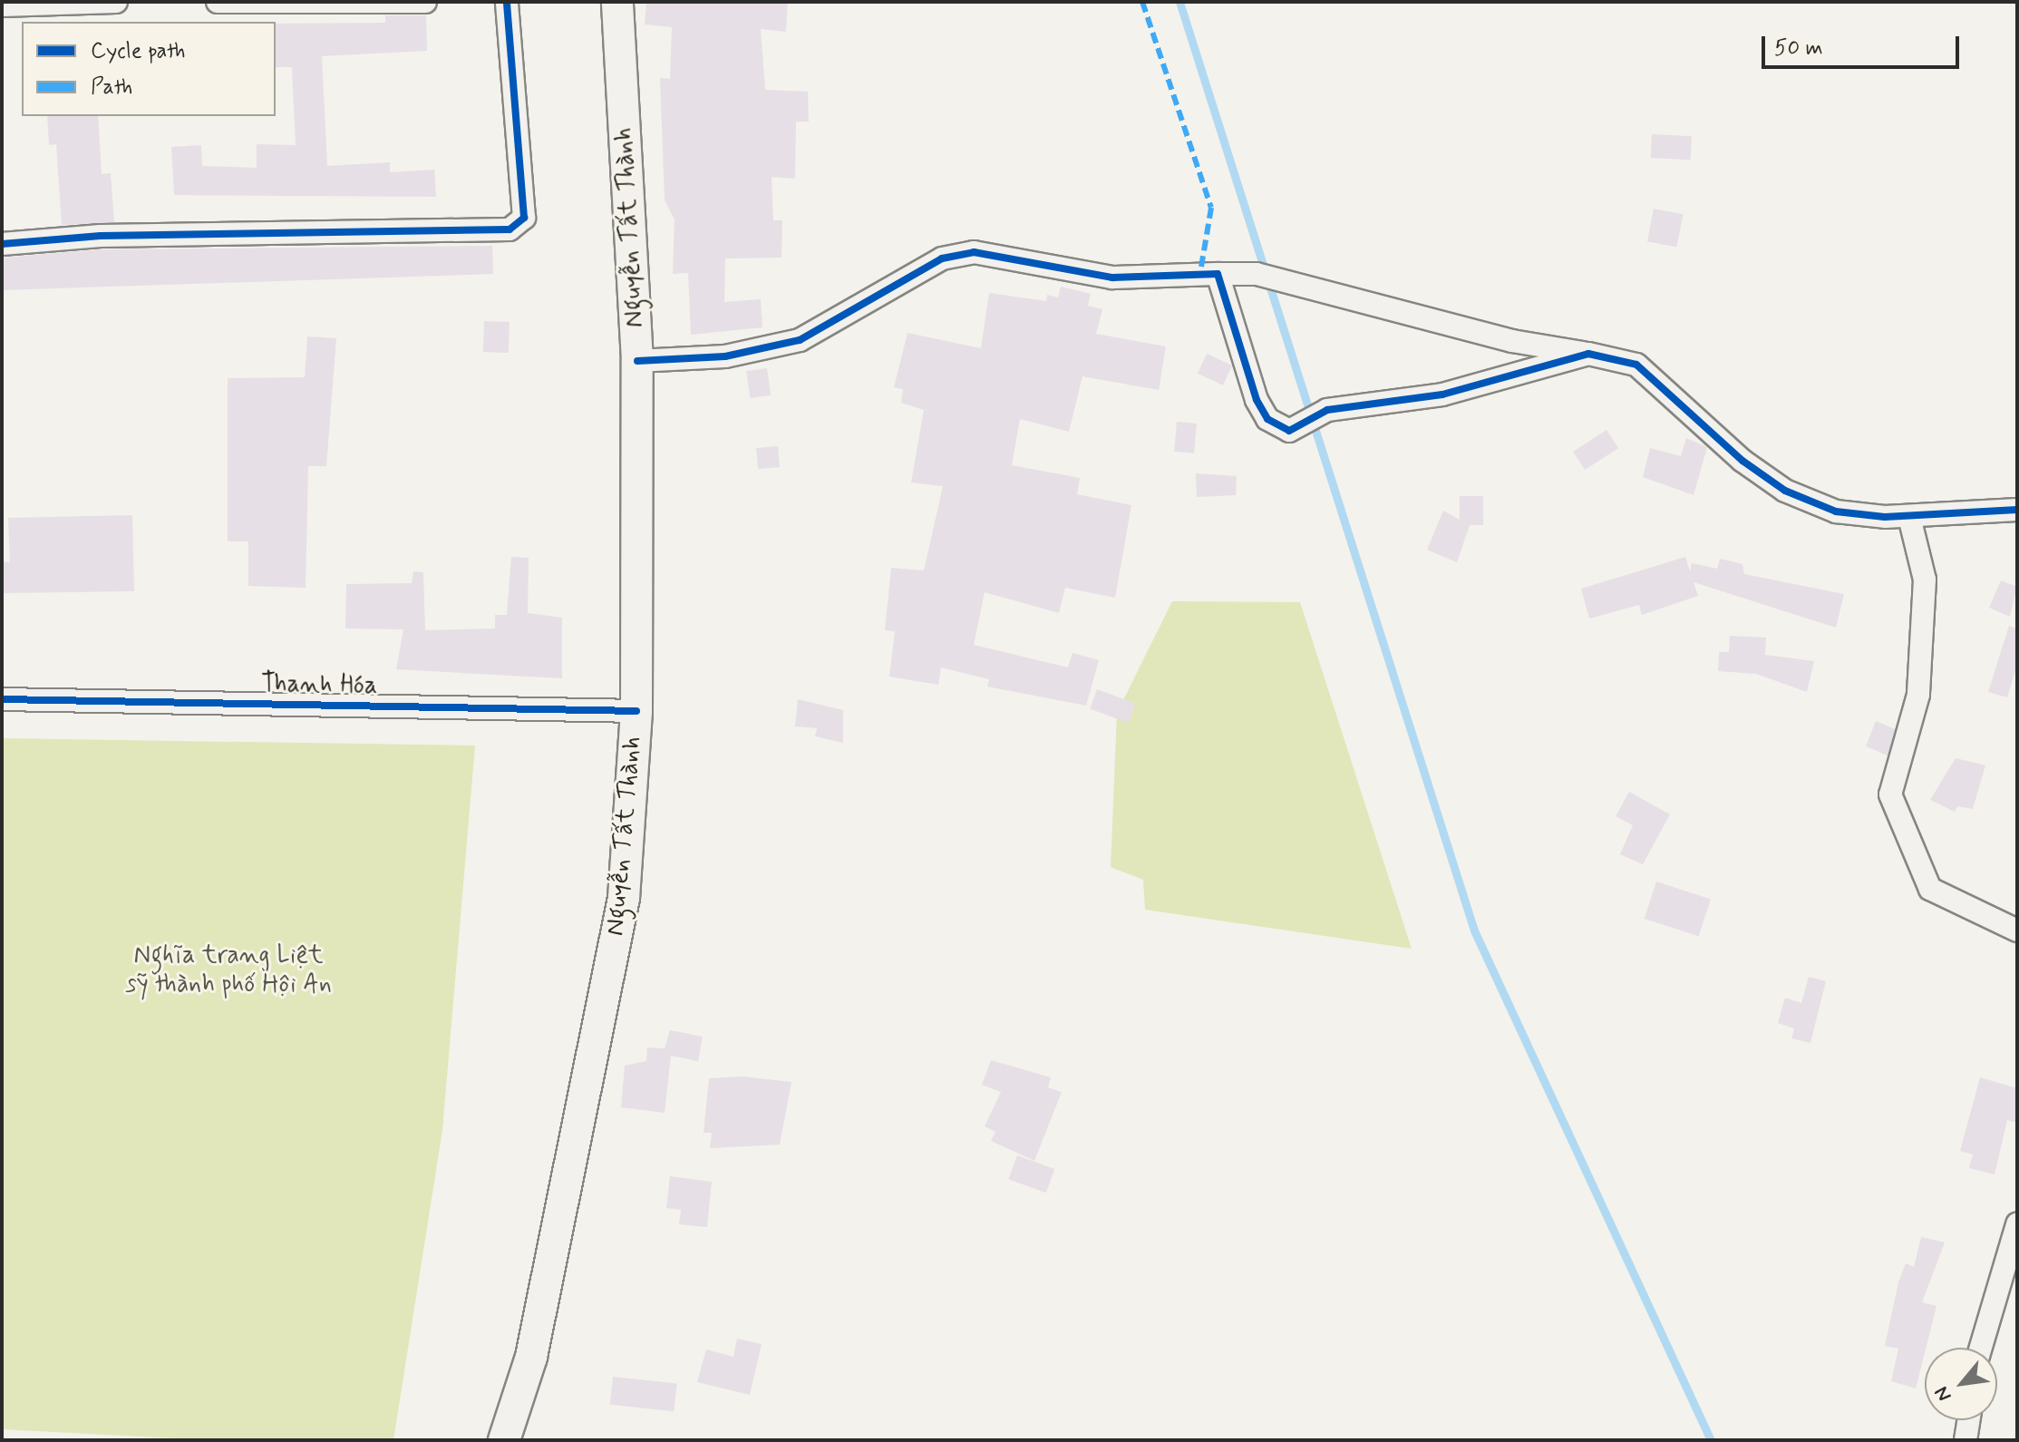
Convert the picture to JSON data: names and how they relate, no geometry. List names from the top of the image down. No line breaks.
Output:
{"streets":{"main road":["Nguyễn Tất Thành"],"street":["Thanh Hóa"]},"crossings":[["Nguyễn Tất Thành","Thanh Hóa"]],"parks":["Nghĩa trang Liệt sỹ thành phố Hội An"],"legend":["Cycle path","Path"],"scale_bar":"50 m","north":"bottom left"}
